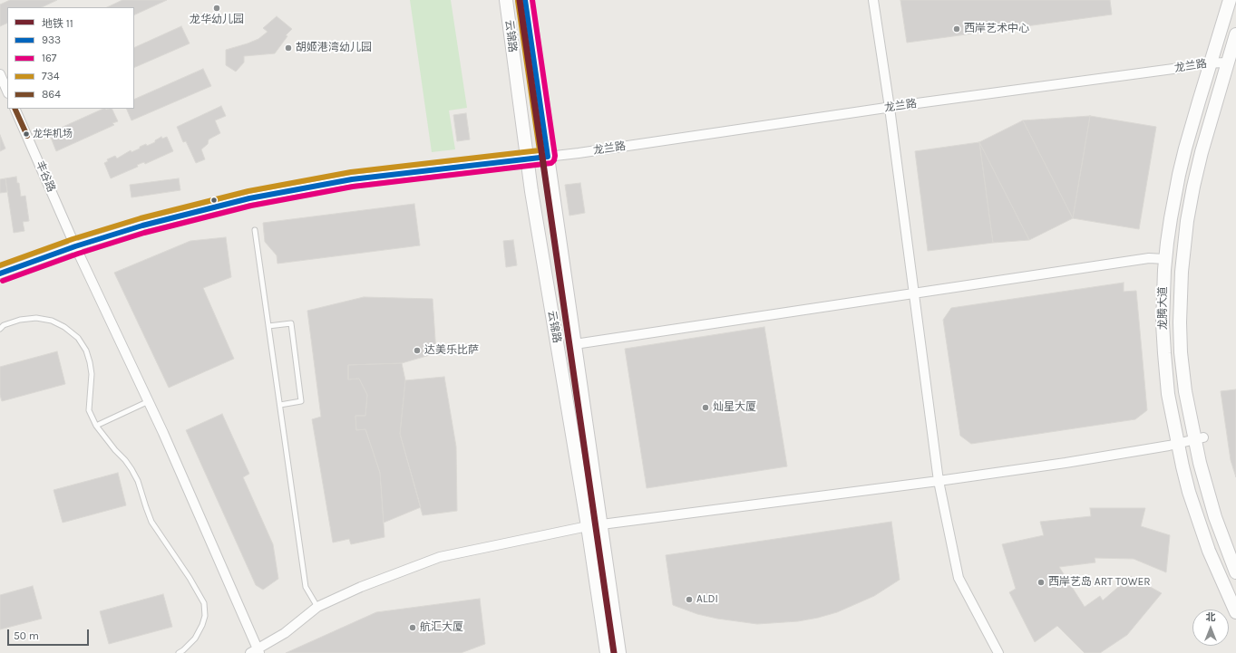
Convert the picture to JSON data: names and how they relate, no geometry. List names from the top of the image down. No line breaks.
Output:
{"streets":{"main road":["云锦路","龙腾大道"],"street":["龙兰路","丰谷路"]},"crossings":[["云锦路","龙兰路"],["龙兰路","丰谷路"],["龙兰路","龙腾大道"]],"places":["龙华幼儿园","西岸艺术中心","胡姬港湾幼儿园","龙华机场","达美乐比萨","灿星大厦","西岸艺岛 ART TOWER","ALDI","航汇大厦"],"lines":["metro line 11","transit line 933","transit line 167","transit line 734","transit line 864"],"legend":["地铁 11","933","167","734","864"],"scale_bar":"50 m","north":"top"}
